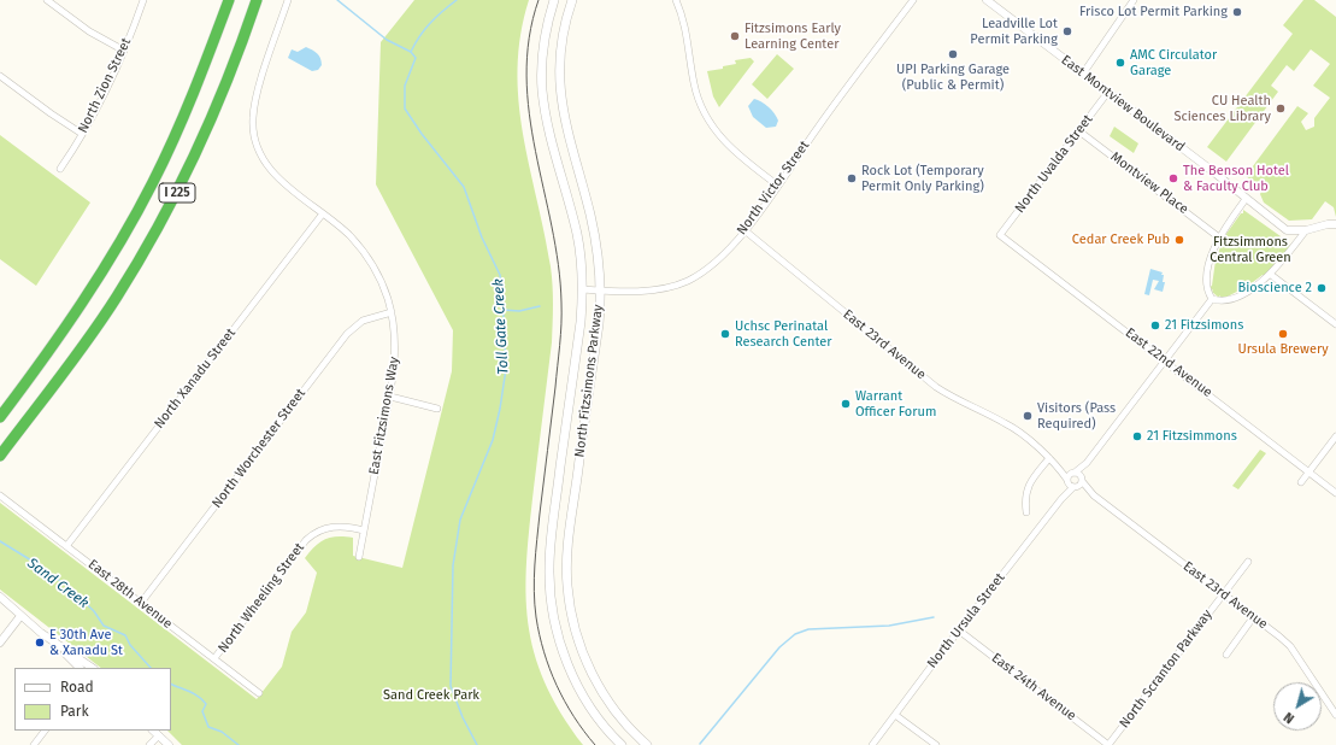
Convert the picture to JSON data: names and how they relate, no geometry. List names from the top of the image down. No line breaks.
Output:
{"streets":{"highway":["I 225"],"main road":["North Fitzsimons Parkway"],"street":["North Zion Street","East Montview Boulevard","North Uvalda Street","Montview Place","North Victor Street","East 23rd Avenue","East 22nd Avenue","North Xanadu Street","East Fitzsimons Way","North Worchester Street","East 28th Avenue","North Wheeling Street","North Ursula Street","North Scranton Parkway","East 24th Avenue"]},"crossings":[["East Montview Boulevard","North Uvalda Street"],["North Uvalda Street","Montview Place"],["North Uvalda Street","East 22nd Avenue"],["North Victor Street","East 23rd Avenue"],["North Victor Street","North Fitzsimons Parkway"],["East 23rd Avenue","North Ursula Street"],["East 23rd Avenue","North Scranton Parkway"],["North Xanadu Street","East Fitzsimons Way"],["North Xanadu Street","East 28th Avenue"],["East Fitzsimons Way","North Worchester Street"],["East Fitzsimons Way","North Wheeling Street"],["North Worchester Street","East 28th Avenue"],["East 28th Avenue","North Wheeling Street"],["North Ursula Street","East 24th Avenue"],["North Scranton Parkway","East 24th Avenue"]],"water":["Toll Gate Creek","Sand Creek"],"parks":["Fitzsimmons Central Green","Sand Creek Park"],"places":["Frisco Lot Permit Parking","Leadville Lot Permit Parking","Fitzsimons Early Learning Center","UPI Parking Garage (Public & Permit)","AMC Circulator Garage","CU Health Sciences Library","Rock Lot (Temporary Permit Only Parking)","The Benson Hotel & Faculty Club","Cedar Creek Pub","Bioscience 2","21 Fitzsimons","Uchsc Perinatal Research Center","Ursula Brewery","Warrant Officer Forum","Visitors (Pass Required)","21 Fitzsimmons","E 30th Ave & Xanadu St"],"legend":["Road","Park"],"north":"bottom left"}
